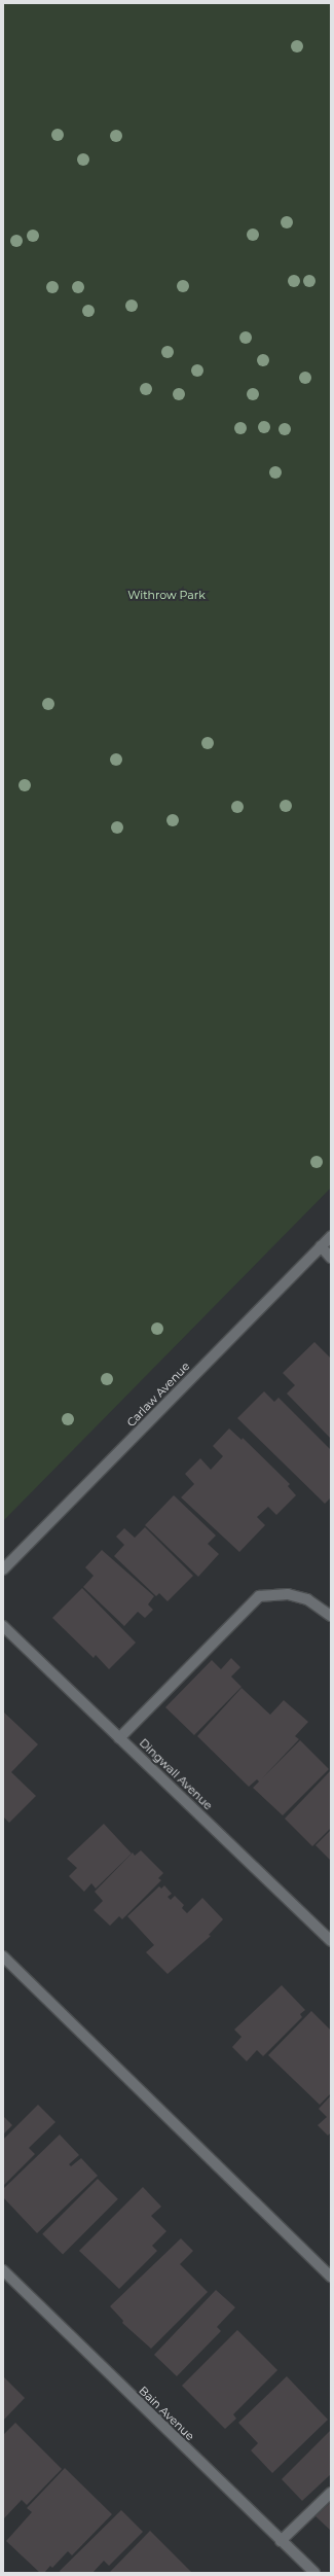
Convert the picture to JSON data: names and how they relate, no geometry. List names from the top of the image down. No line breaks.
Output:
{"streets":{"street":["Carlaw Avenue","Dingwall Avenue","Bain Avenue"]},"parks":["Withrow Park"]}
